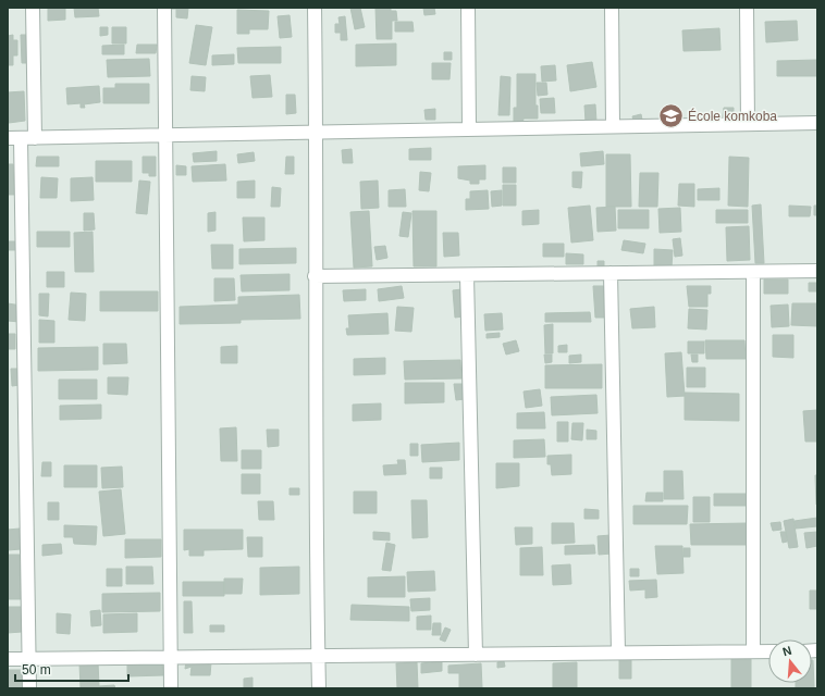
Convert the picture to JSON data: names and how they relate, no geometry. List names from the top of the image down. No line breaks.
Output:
{"places":{"school or university":["École komkoba"]},"scale_bar":"50 m","north":"top"}
